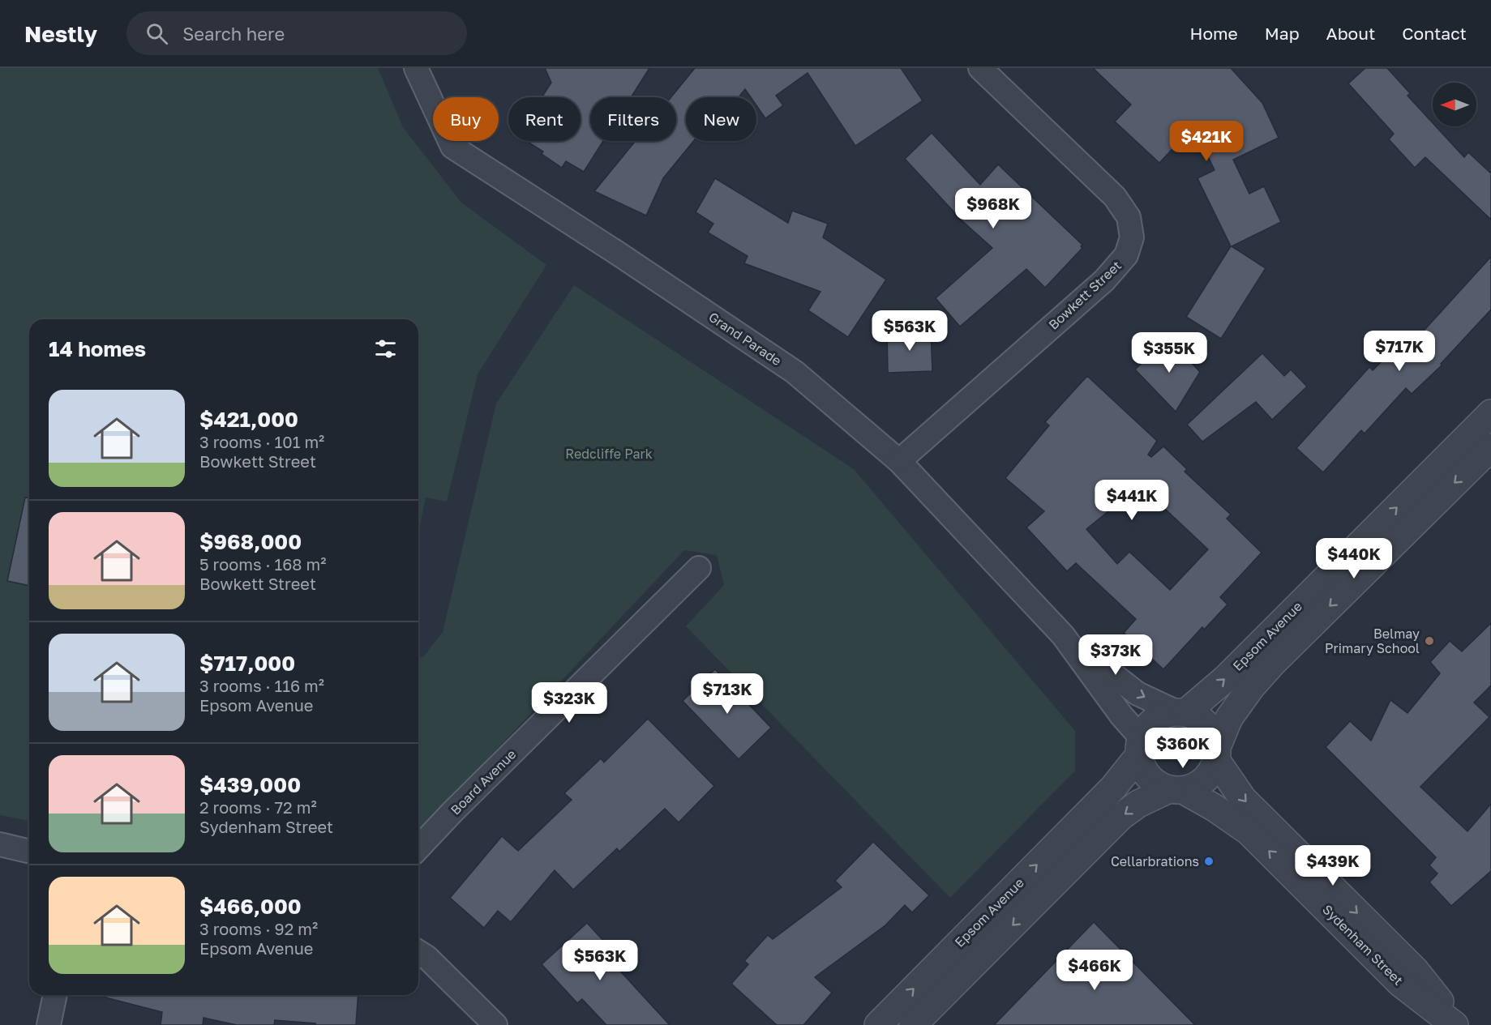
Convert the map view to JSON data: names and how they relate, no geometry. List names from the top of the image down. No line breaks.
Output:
{"streets":{"street":["Bowkett Street","Grand Parade","Epsom Avenue","Board Avenue","Sydenham Street"]},"crossings":[["Bowkett Street","Grand Parade"],["Grand Parade","Epsom Avenue"],["Grand Parade","Sydenham Street"],["Epsom Avenue","Sydenham Street"]],"parks":["Redcliffe Park"],"places":["Belmay Primary School","Cellarbrations"],"north":"left","page":{"header":"Nestly","search":"Search here","nav":["Home","Map","About","Contact"],"chip":["Buy","Rent","Filters","New"],"price":["$421K","$968K","$563K","$717K","$355K","$441K","$440K","$373K","$713K","$323K","$360K","$439K","$563K","$466K"],"heading":"14 homes","list":[{"name":"$421,000","note":"3 rooms · 101 m² · Bowkett Street"},{"name":"$968,000","note":"5 rooms · 168 m² · Bowkett Street"},{"name":"$717,000","note":"3 rooms · 116 m² · Epsom Avenue"},{"name":"$439,000","note":"2 rooms · 72 m² · Sydenham Street"},{"name":"$466,000","note":"3 rooms · 92 m² · Epsom Avenue"}]}}
